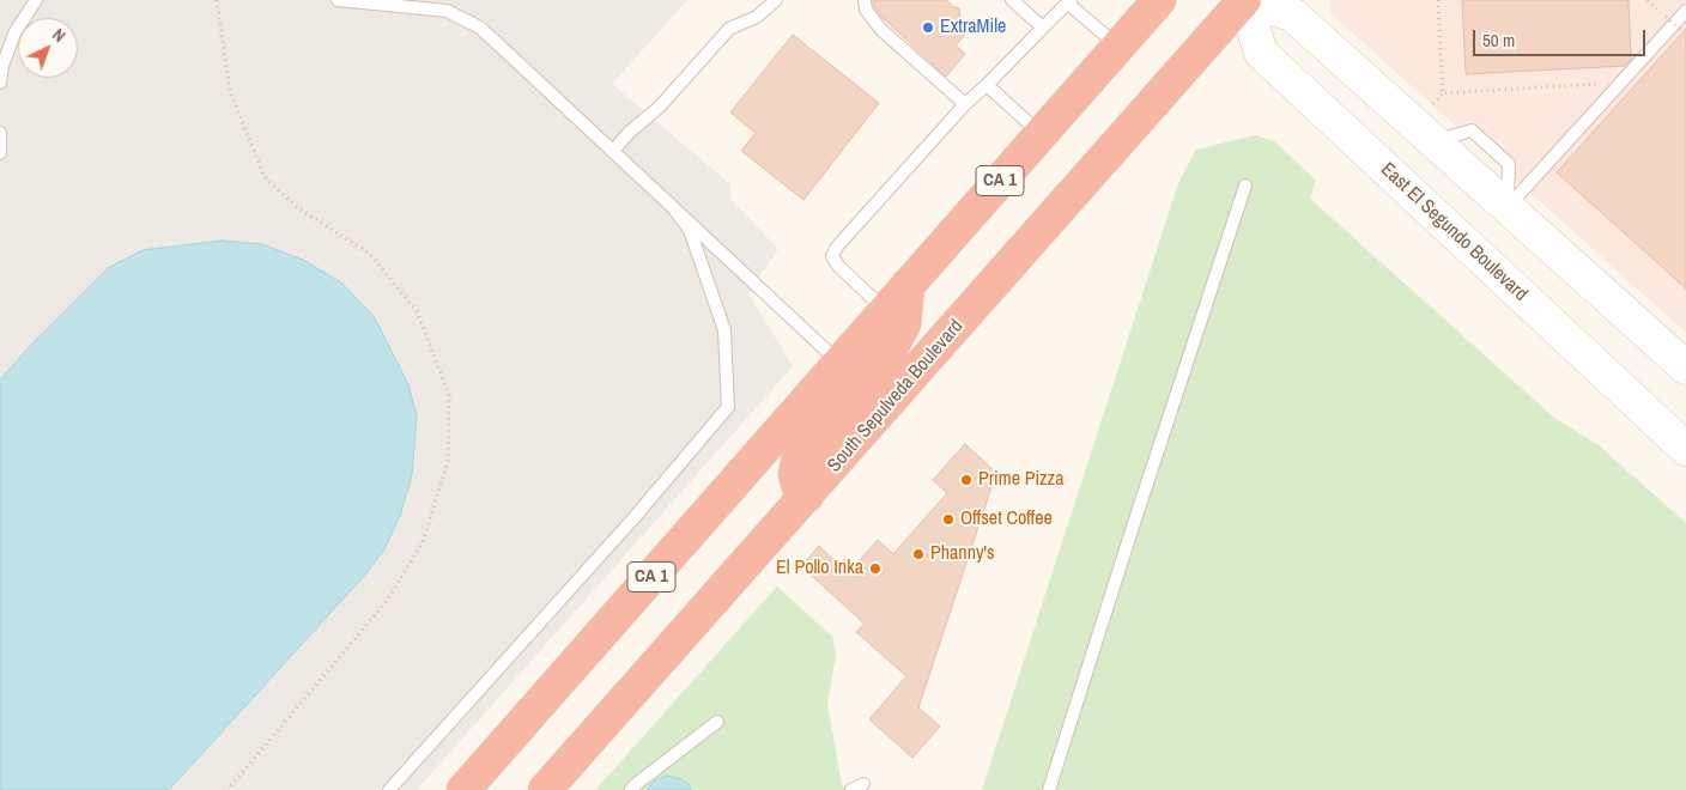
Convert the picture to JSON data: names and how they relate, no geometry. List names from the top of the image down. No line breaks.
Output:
{"streets":{"highway":["CA 1","South Sepulveda Boulevard"],"main road":["East El Segundo Boulevard"]},"crossings":[["East El Segundo Boulevard","South Sepulveda Boulevard"]],"places":["ExtraMile","Prime Pizza","Offset Coffee","Phanny's","El Pollo Inka"],"scale_bar":"50 m","north":"top right"}
